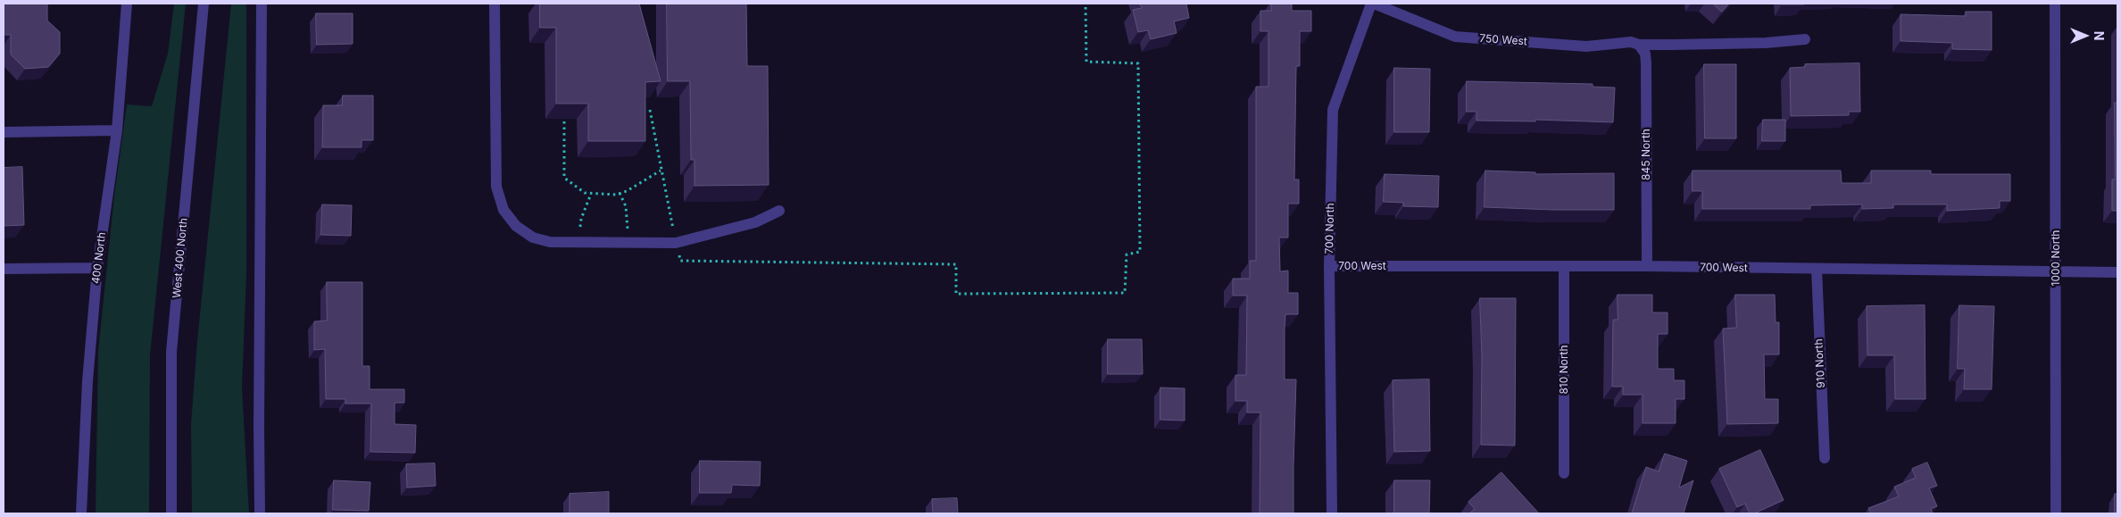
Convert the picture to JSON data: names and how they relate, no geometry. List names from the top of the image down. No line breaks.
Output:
{"streets":{"street":["750 West","845 North","700 North","400 North","West 400 North","1000 North","700 West","910 North","810 North"]},"crossings":[["750 West","845 North"],["750 West","700 North"],["845 North","700 West"],["700 North","700 West"],["1000 North","700 West"],["700 West","910 North"],["700 West","810 North"]],"north":"right"}
